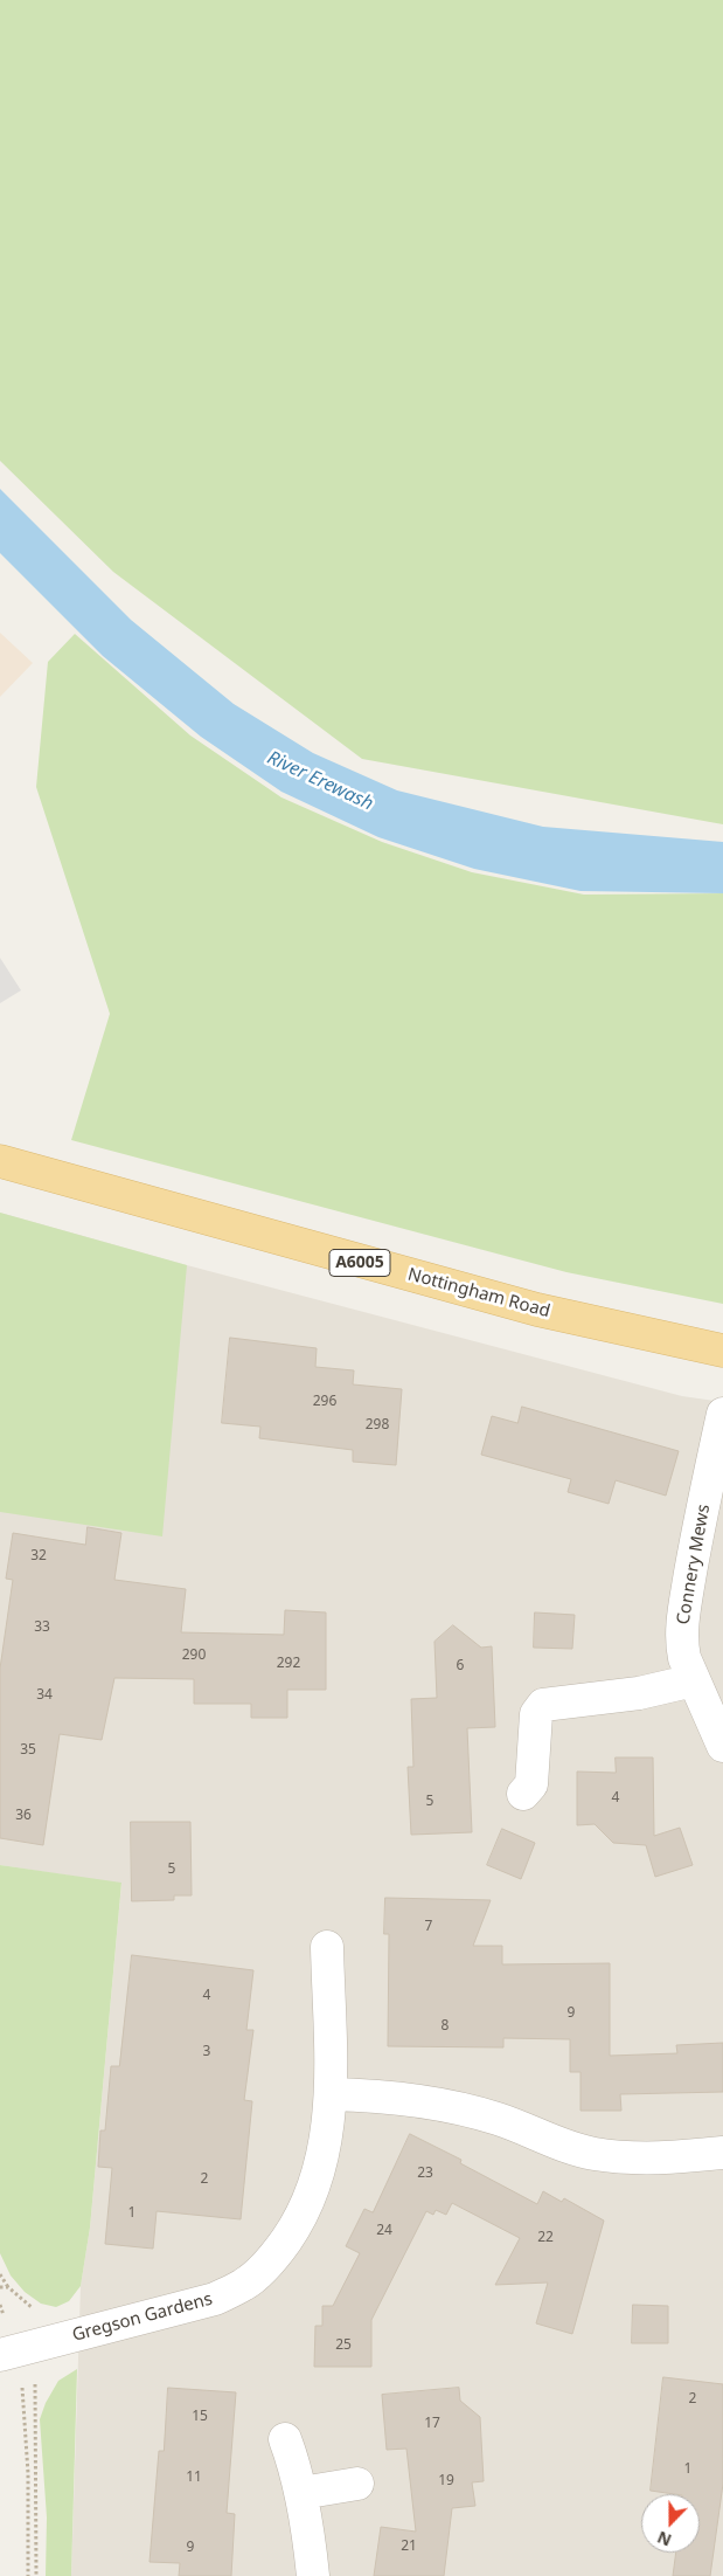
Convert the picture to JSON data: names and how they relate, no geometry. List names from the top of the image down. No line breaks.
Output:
{"streets":{"main road":["A6005","Nottingham Road"],"street":["Connery Mews","Gregson Gardens"]},"water":["River Erewash"],"house_numbers":["296","298","32","33","290","292","6","34","35","4","5","36","5","7","4","9","8","3","23","2","1","24","22","25","2","15","17","1","11","19","21","9"],"north":"bottom"}
